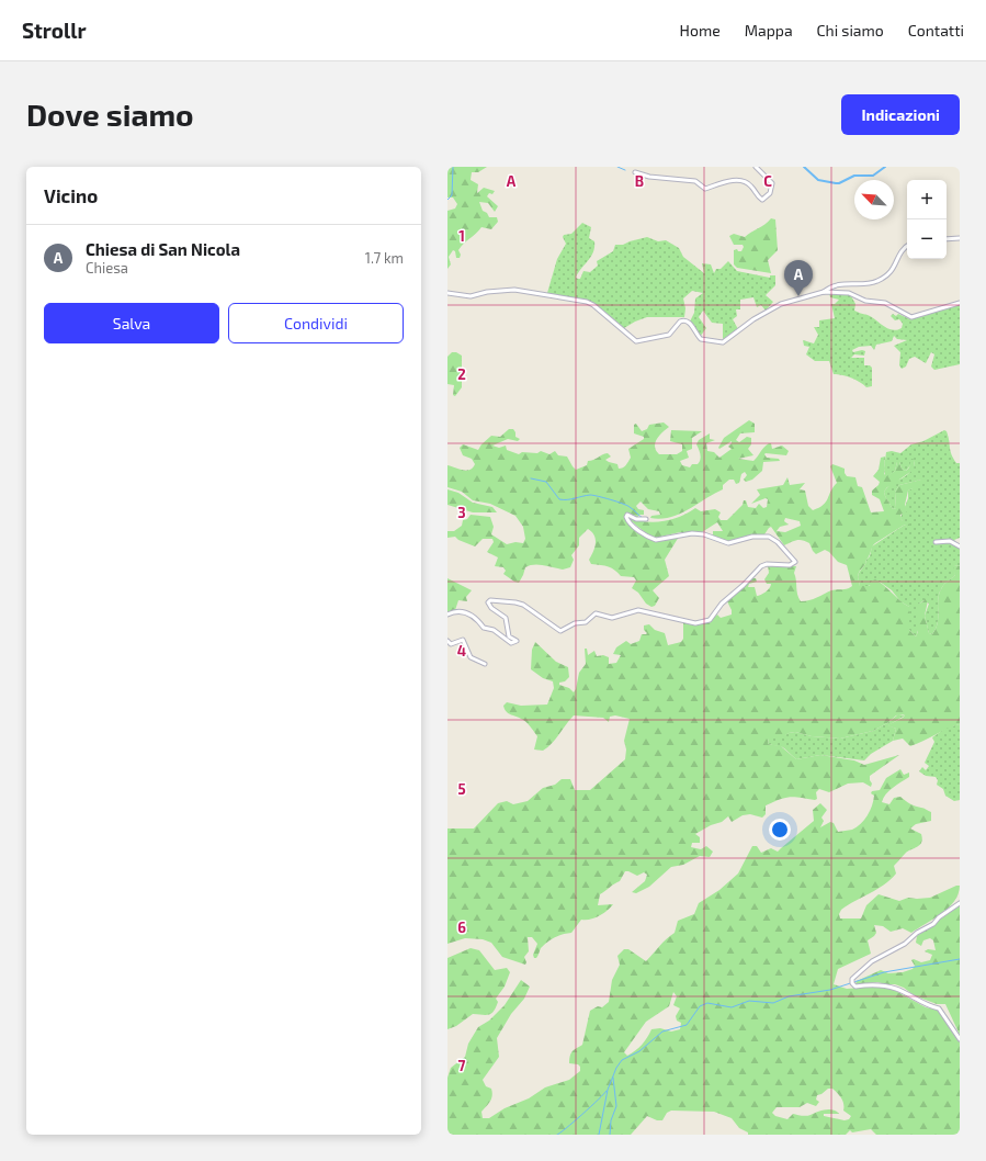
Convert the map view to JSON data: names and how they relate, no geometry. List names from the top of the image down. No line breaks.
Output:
{"north":"top left","page":{"header":"Strollr","nav":["Home","Mappa","Chi siamo","Contatti"],"buttons":["Indicazioni",["Salva","Condividi"]],"title":"Dove siamo","heading":"Vicino","map_buttons":["+","−"],"list":[{"mark":"A","name":"Chiesa di San Nicola","note":"Chiesa","value":"1.7 km"}],"pins":"A"},"grid":{"columns":["A","B","C"],"rows":["1","2","3","4","5","6","7"]}}
